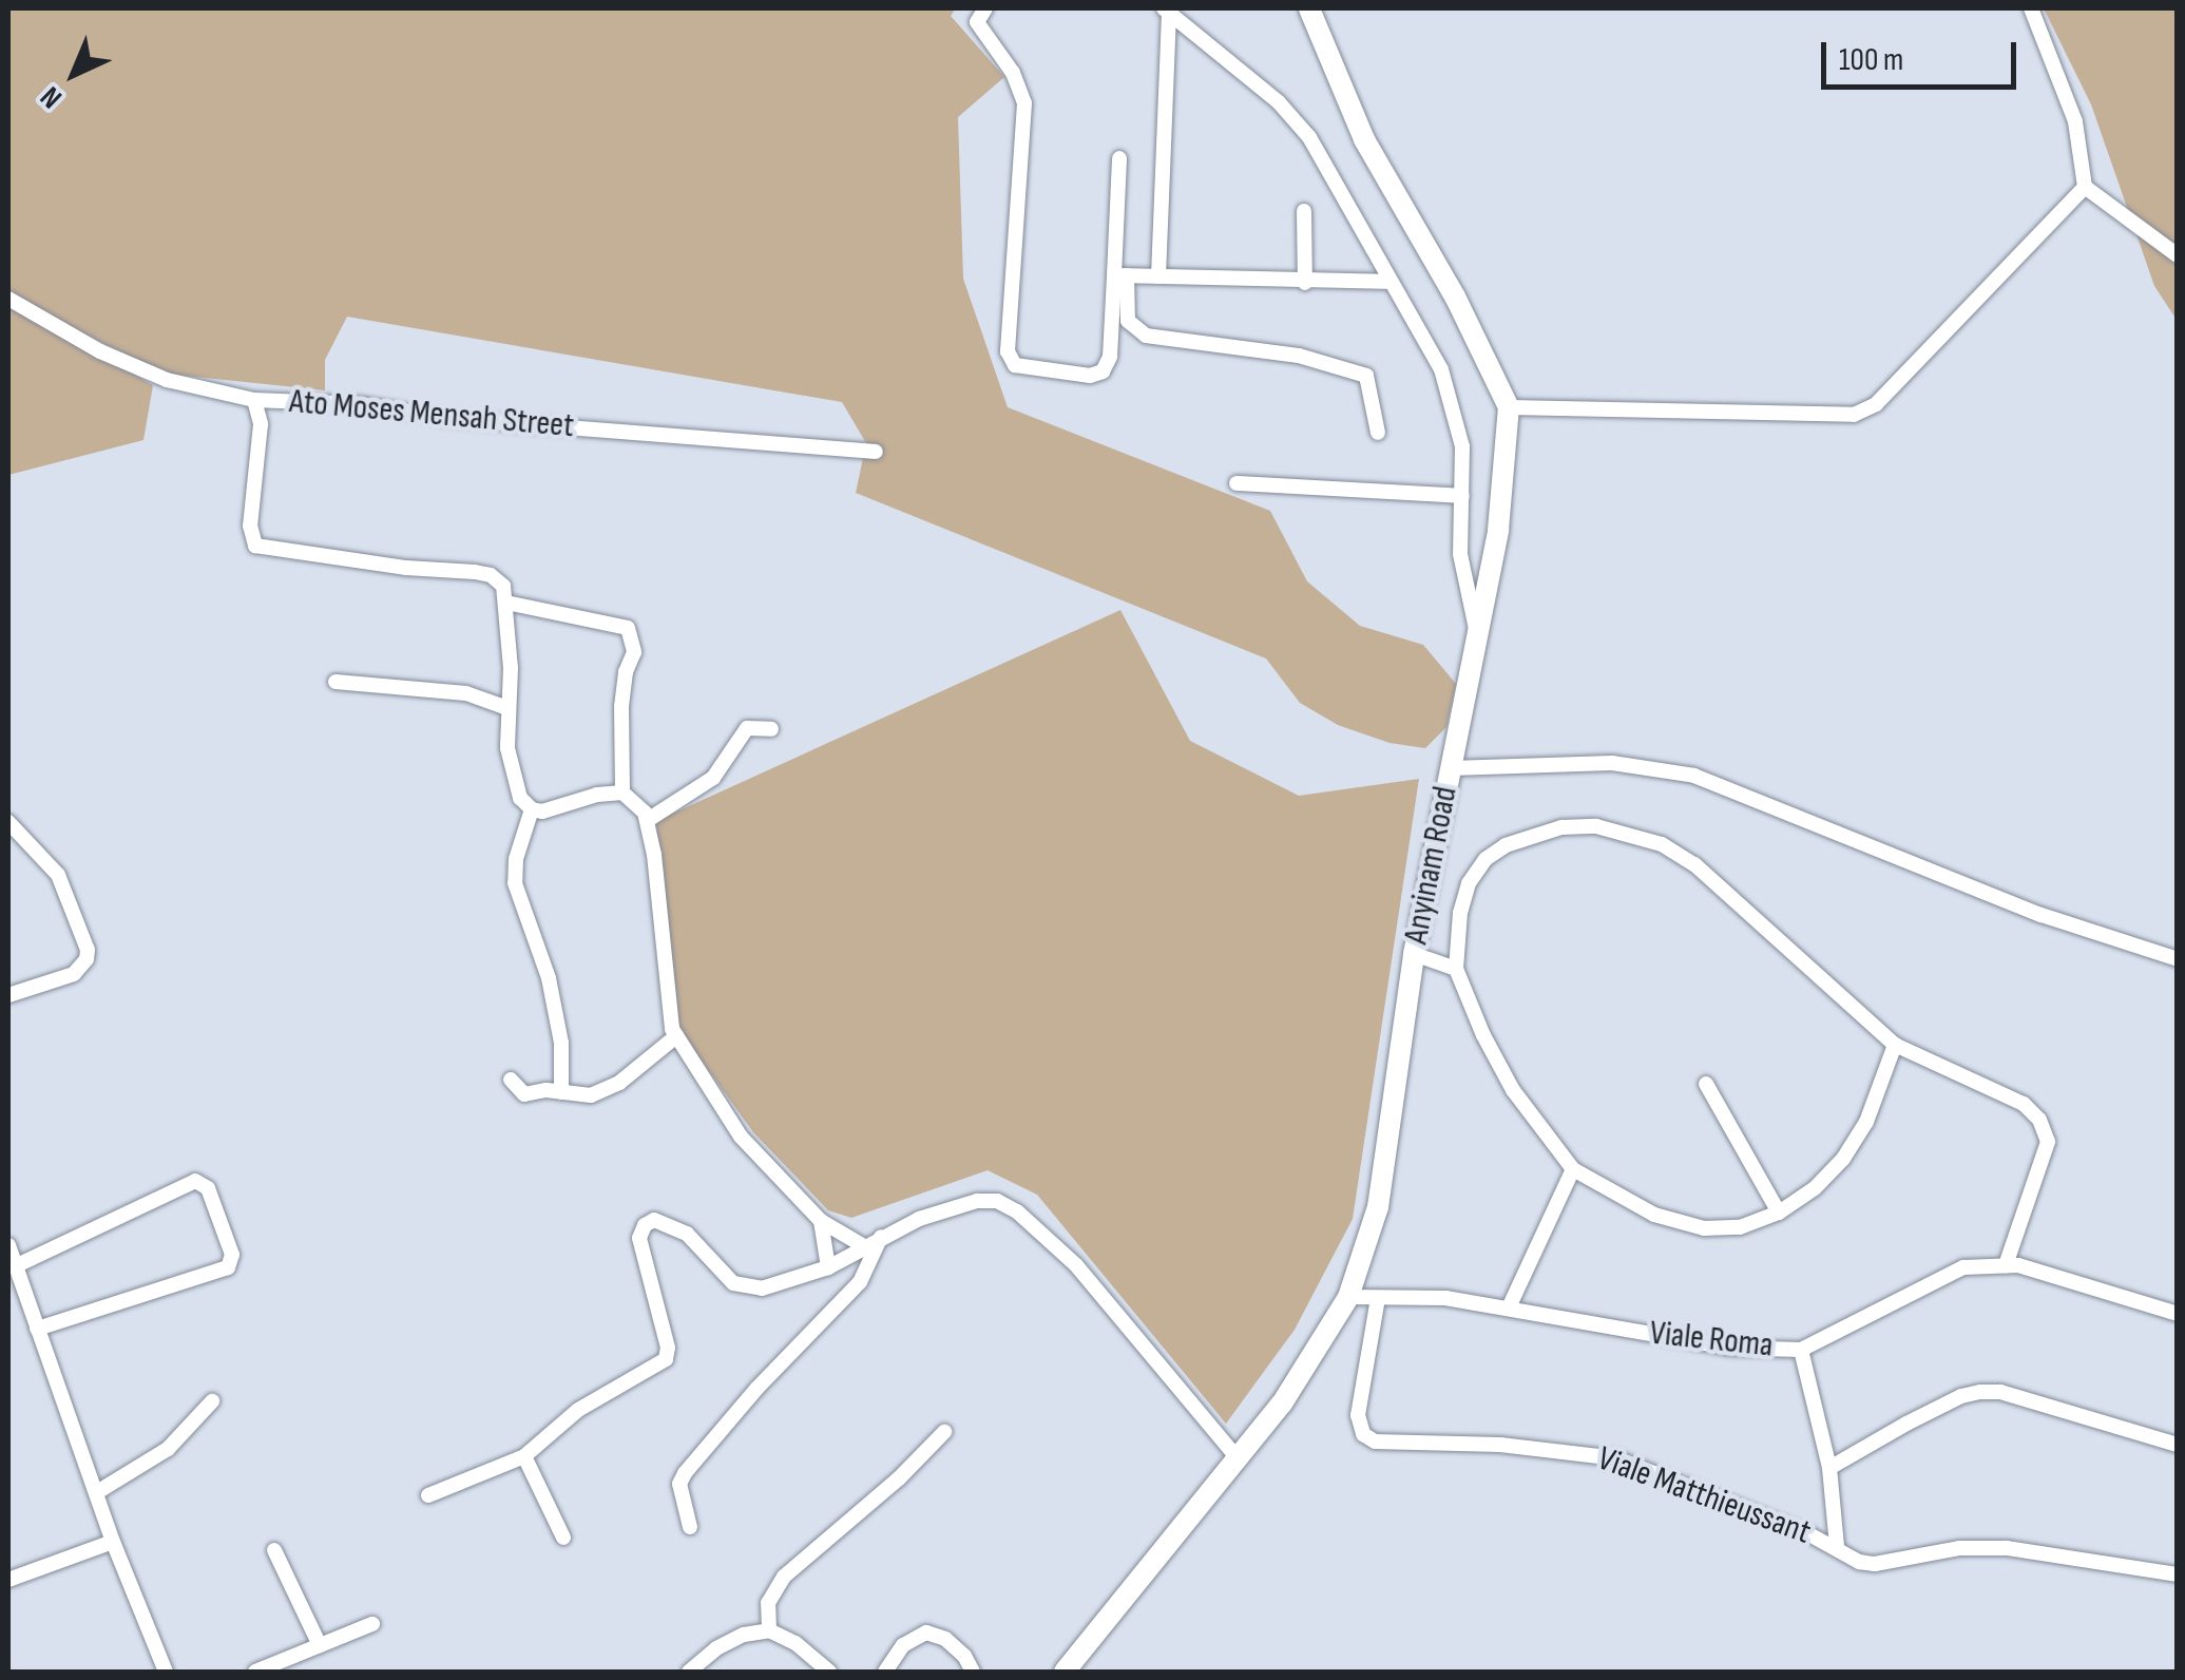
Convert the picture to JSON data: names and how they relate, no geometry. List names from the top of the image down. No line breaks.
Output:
{"streets":{"street":["Ato Moses Mensah Street","Anyinam Road","Viale Roma","Viale Matthieussant"]},"crossings":[["Anyinam Road","Viale Roma"],["Viale Roma","Viale Matthieussant"]],"scale_bar":"100 m","north":"bottom left"}
